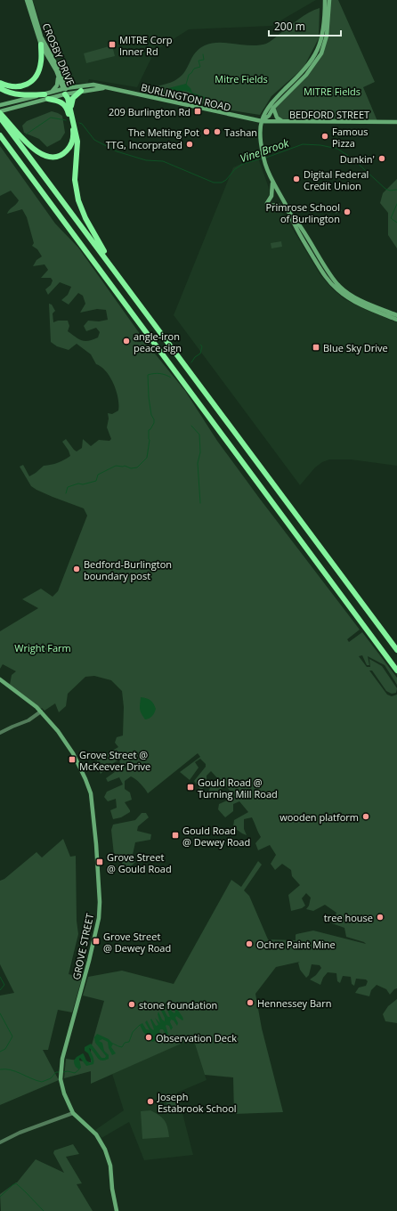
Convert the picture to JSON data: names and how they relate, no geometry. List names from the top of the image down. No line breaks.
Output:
{"streets":{"main road":["CROSBY DRIVE","BURLINGTON ROAD","BEDFORD STREET","GROVE STREET"]},"crossings":[["CROSBY DRIVE","BURLINGTON ROAD"],["BURLINGTON ROAD","BEDFORD STREET"]],"water":["Vine Brook"],"parks":["Mitre Fields","MITRE Fields","Wright Farm"],"places":{"transit":["MITRE Corp Inner Rd","209 Burlington Rd","Blue Sky Drive","Grove Street @ McKeever Drive","Gould Road @ Turning Mill Road","Gould Road @ Dewey Road","Grove Street @ Gould Road","Grove Street @ Dewey Road"],"other":["The Melting Pot","Tashan","Famous Pizza","TTG, Incorprated","Dunkin'","Digital Federal Credit Union","Primrose School of Burlington","angle-iron peace sign","Bedford-Burlington boundary post","wooden platform","tree house","Ochre Paint Mine","Hennessey Barn","stone foundation","Observation Deck","Joseph Estabrook School"]},"scale_bar":"200 m"}
